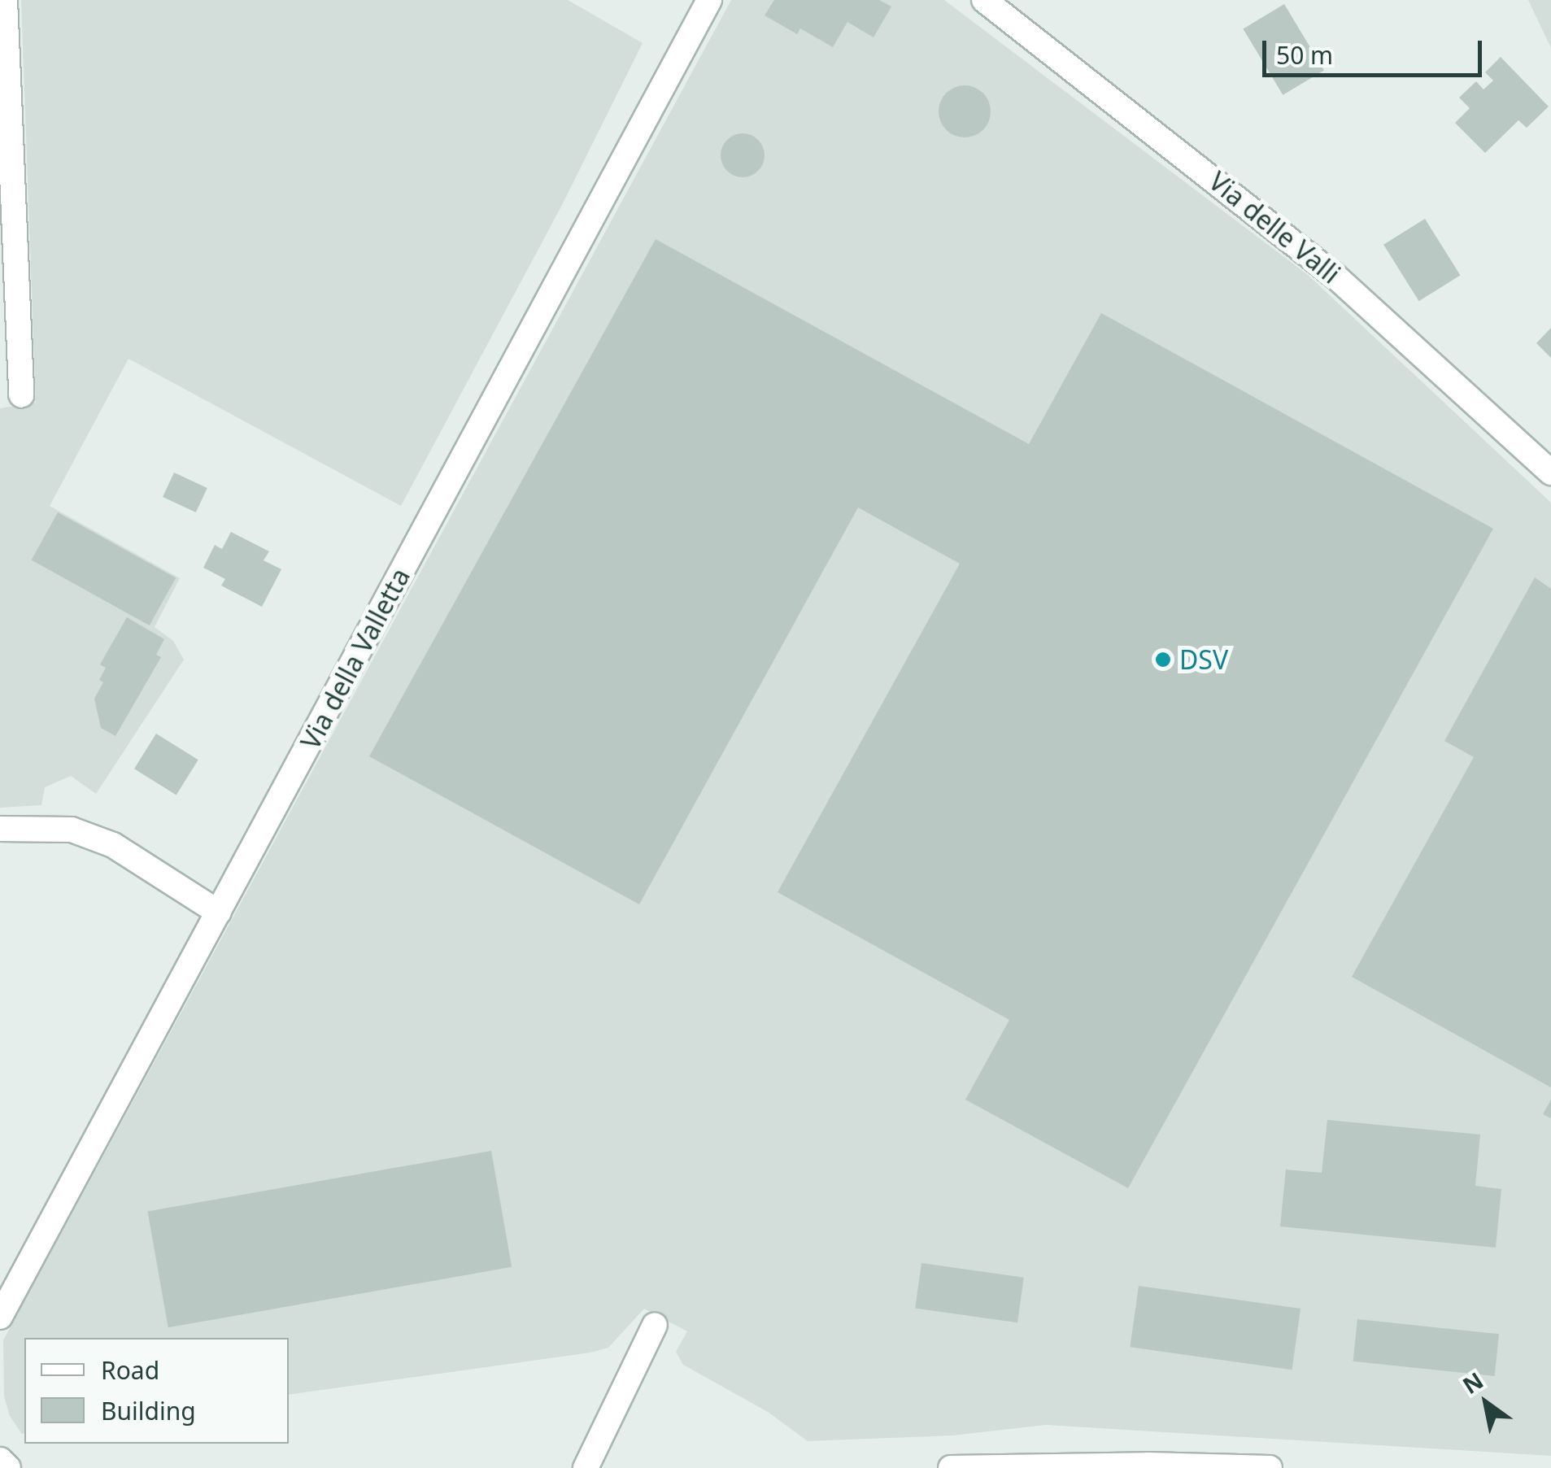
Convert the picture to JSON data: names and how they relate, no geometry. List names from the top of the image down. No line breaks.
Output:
{"streets":{"street":["Via delle Valli","Via della Valletta"]},"places":["DSV"],"legend":["Road","Building"],"scale_bar":"50 m","north":"top left"}
